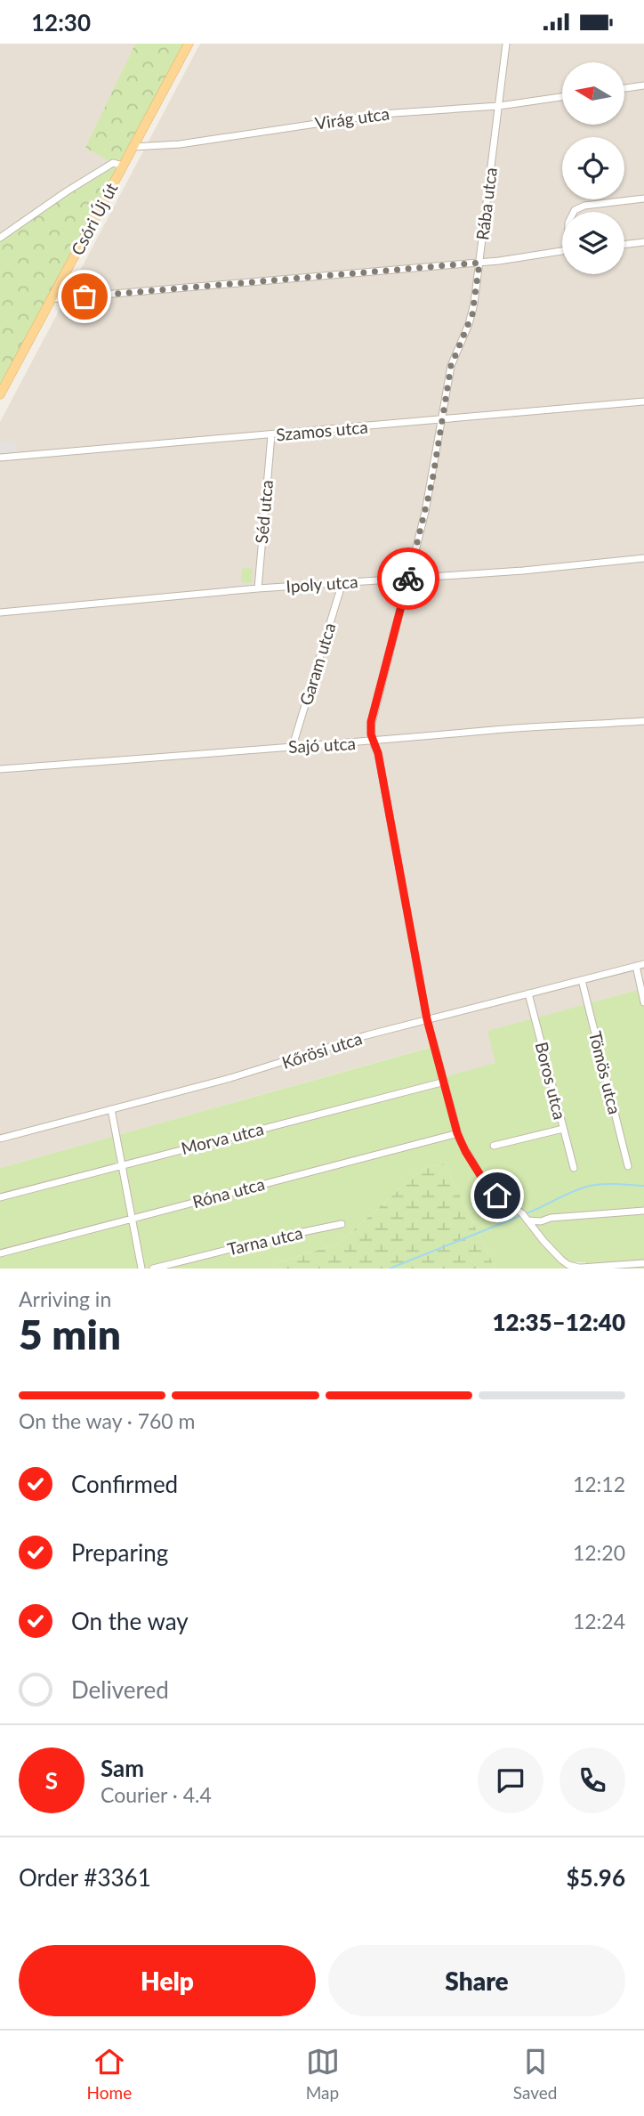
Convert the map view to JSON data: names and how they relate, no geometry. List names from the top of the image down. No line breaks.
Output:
{"streets":{"main road":["Csóri Új út"],"street":["Virág utca","Rába utca","Szamos utca","Séd utca","Ipoly utca","Garam utca","Sajó utca","Kőrösi utca","Tömös utca","Boros utca","Morva utca","Róna utca","Tarna utca"]},"crossings":[["Virág utca","Rába utca"],["Virág utca","Csóri Új út"],["Rába utca","Szamos utca"],["Rába utca","Ipoly utca"],["Rába utca","Sajó utca"],["Rába utca","Kőrösi utca"],["Rába utca","Morva utca"],["Rába utca","Róna utca"],["Szamos utca","Séd utca"],["Séd utca","Ipoly utca"],["Ipoly utca","Garam utca"],["Garam utca","Sajó utca"],["Kőrösi utca","Tömös utca"],["Kőrösi utca","Boros utca"]],"north":"left","page":{"status":"12:30","heading":["5 min","Arriving in","12:35–12:40"],"panel":["Sam","Courier · 4.4","Order #3361","$5.96"],"bar":"On the way · 760 m","list":[["Confirmed","12:12"],["Preparing","12:20"],["On the way","12:24"],"Delivered"],"round":"S","buttons":["Help","Share"],"tabs":["Home","Map","Saved"]}}
